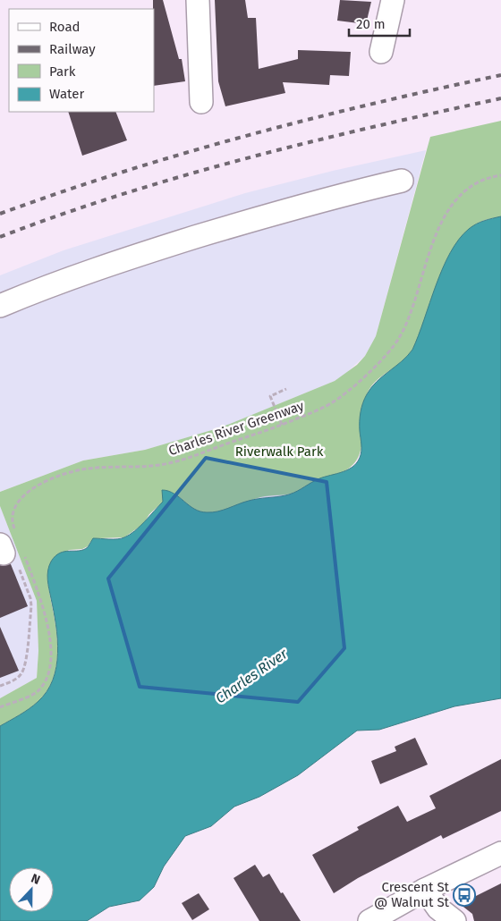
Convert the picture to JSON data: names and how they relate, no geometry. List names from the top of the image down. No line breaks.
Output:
{"streets":{"path":["Charles River Greenway"]},"water":["Charles River"],"parks":["Riverwalk Park"],"places":{"bus stop":["Crescent St @ Walnut St"]},"legend":["Road","Railway","Park","Water"],"scale_bar":"20 m","north":"top"}
